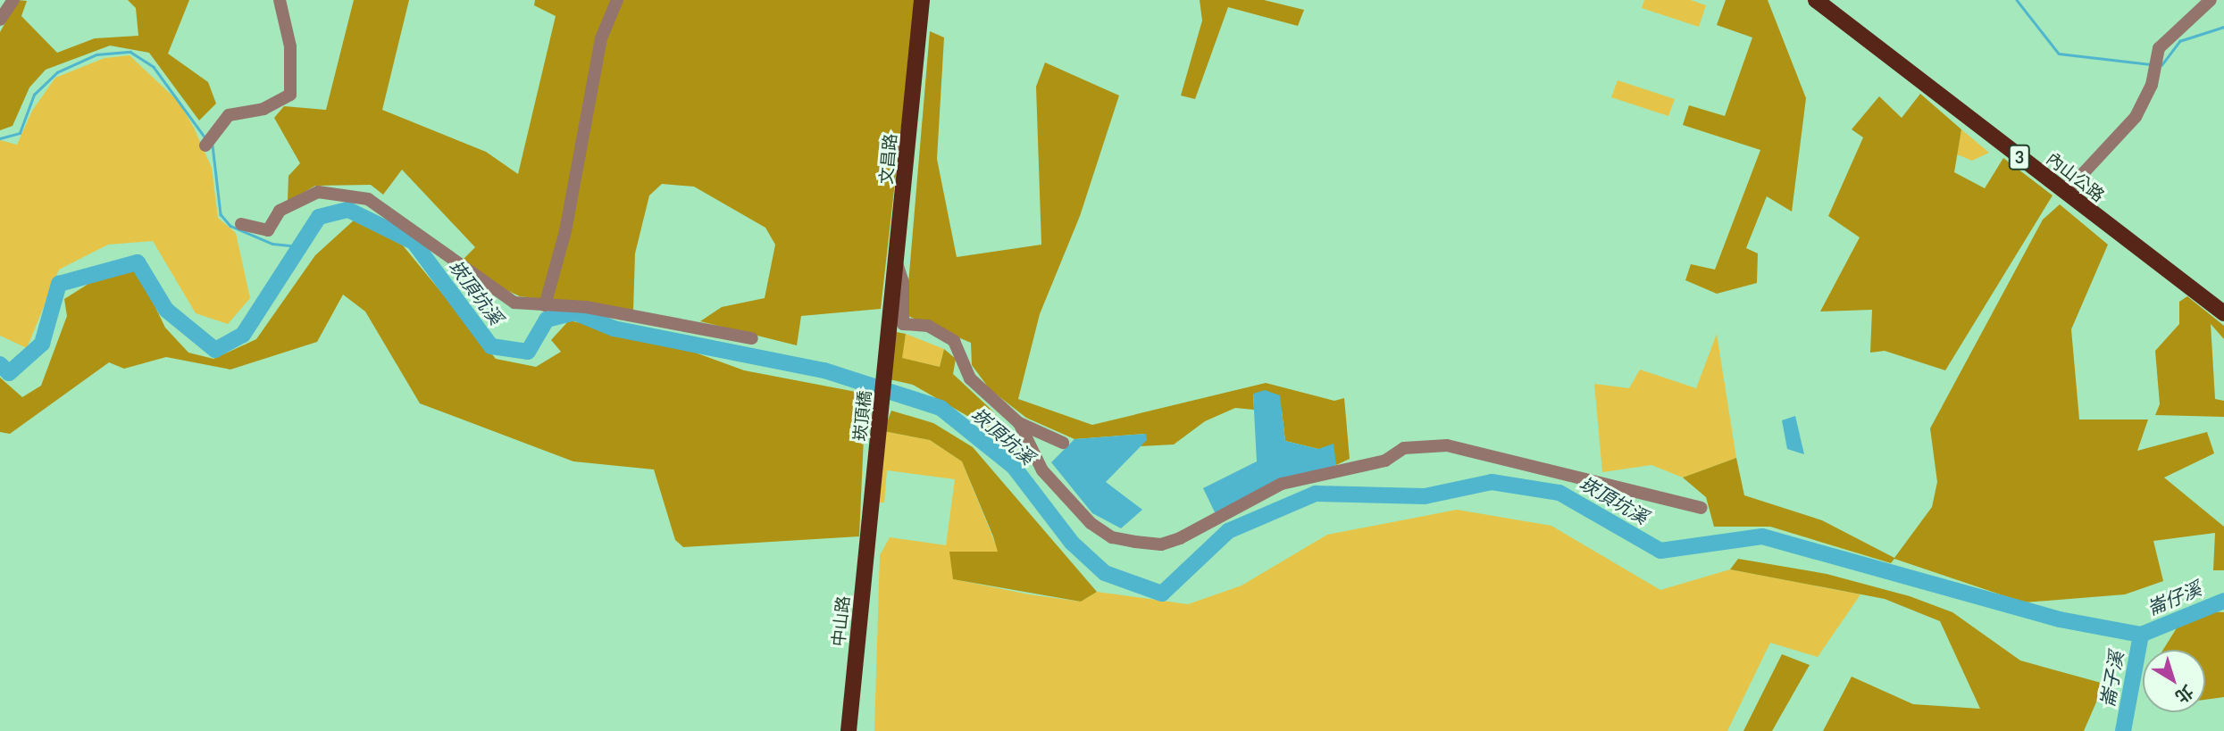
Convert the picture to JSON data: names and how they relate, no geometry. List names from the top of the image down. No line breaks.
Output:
{"streets":{"main road":["3","文昌路","內山公路","崁頂橋","中山路"]},"crossings":[["文昌路","崁頂橋"],["崁頂橋","中山路"]],"water":["崁頂坑溪","崙仔溪","崙子溪"],"north":"bottom right"}
